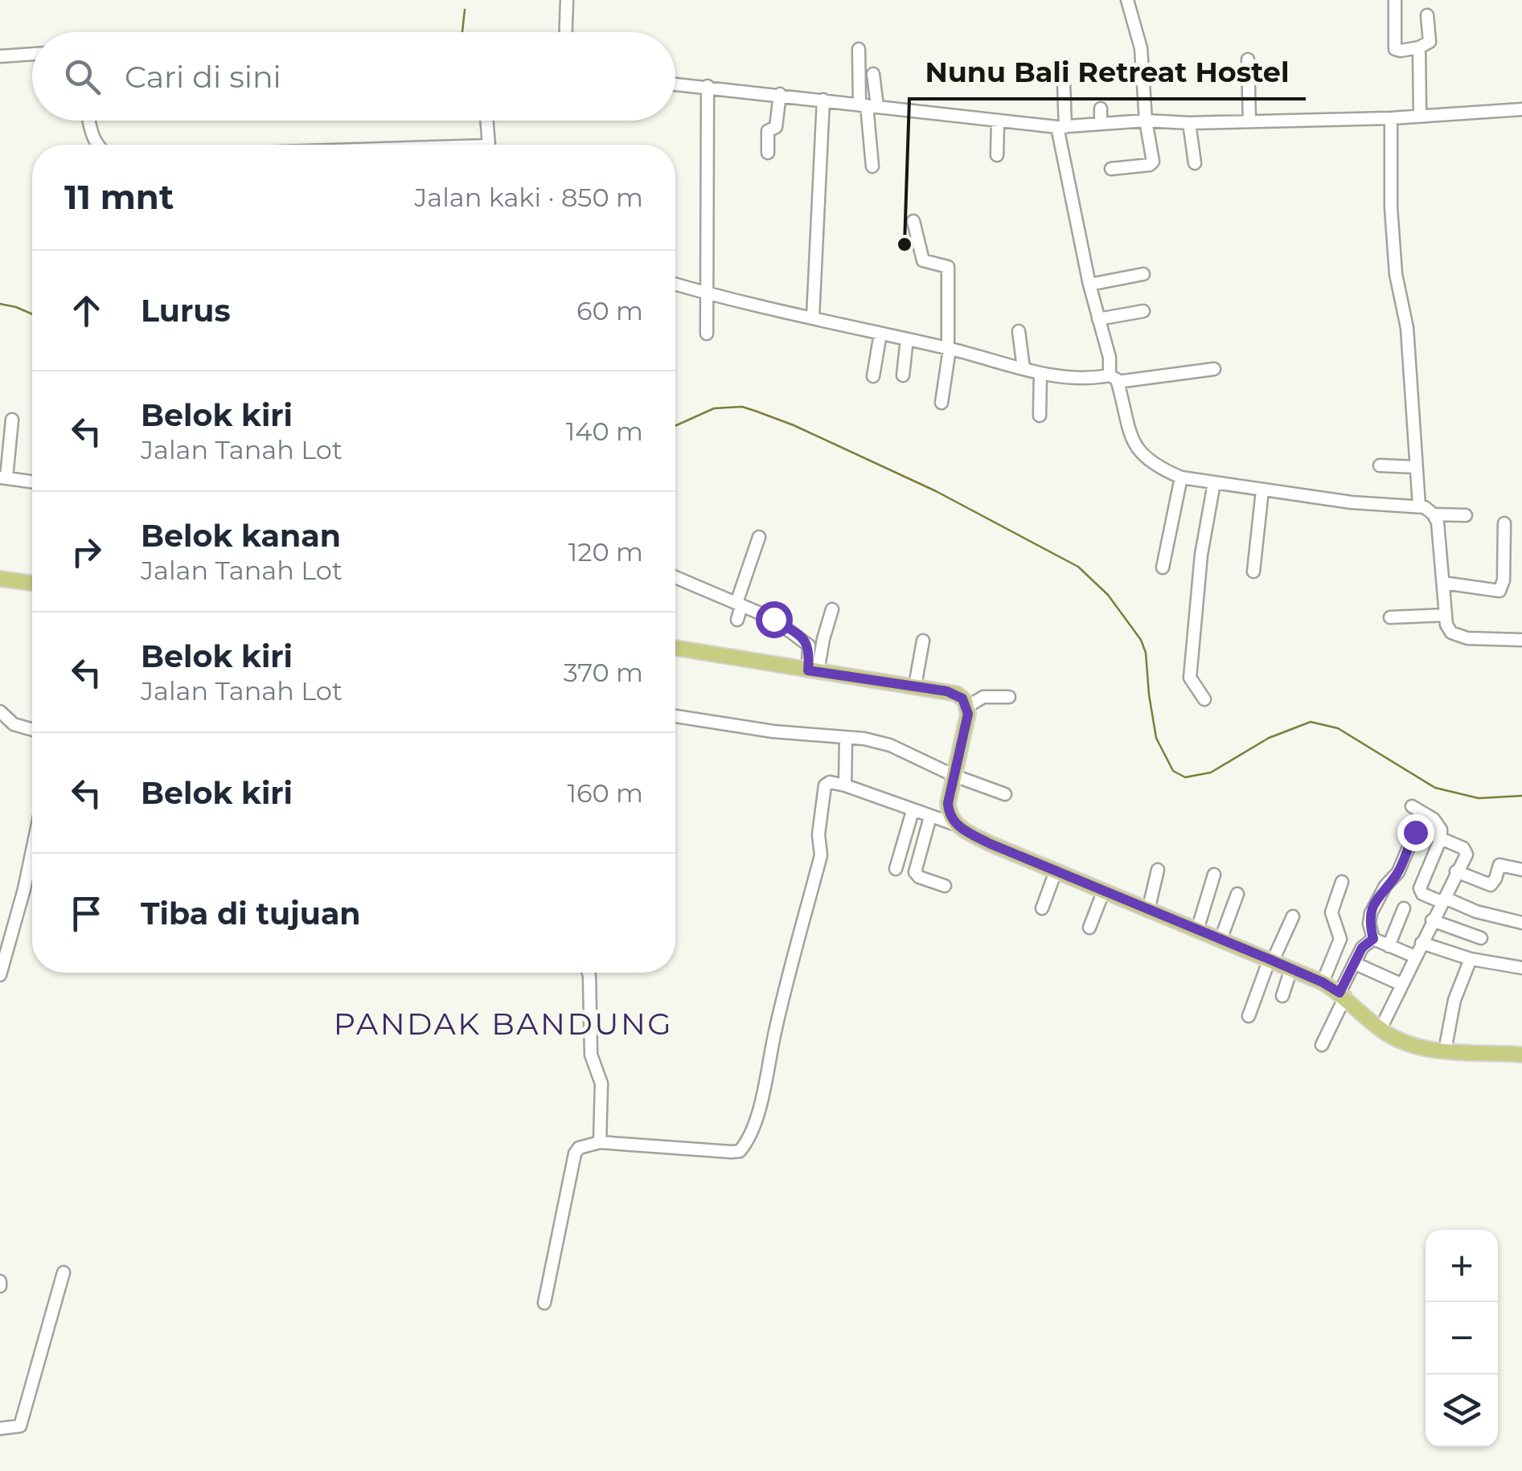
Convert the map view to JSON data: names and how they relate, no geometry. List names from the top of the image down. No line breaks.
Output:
{"districts":["PANDAK BANDUNG"],"places":["Nunu Bali Retreat Hostel"],"page":{"search":"Cari di sini","heading":["11 mnt","Jalan kaki · 850 m"],"list":[["Lurus","60 m"],["Belok kiri","Jalan Tanah Lot","140 m"],["Belok kanan","Jalan Tanah Lot","120 m"],["Belok kiri","Jalan Tanah Lot","370 m"],["Belok kiri","160 m"],"Tiba di tujuan"],"map_buttons":["+","−"]}}
